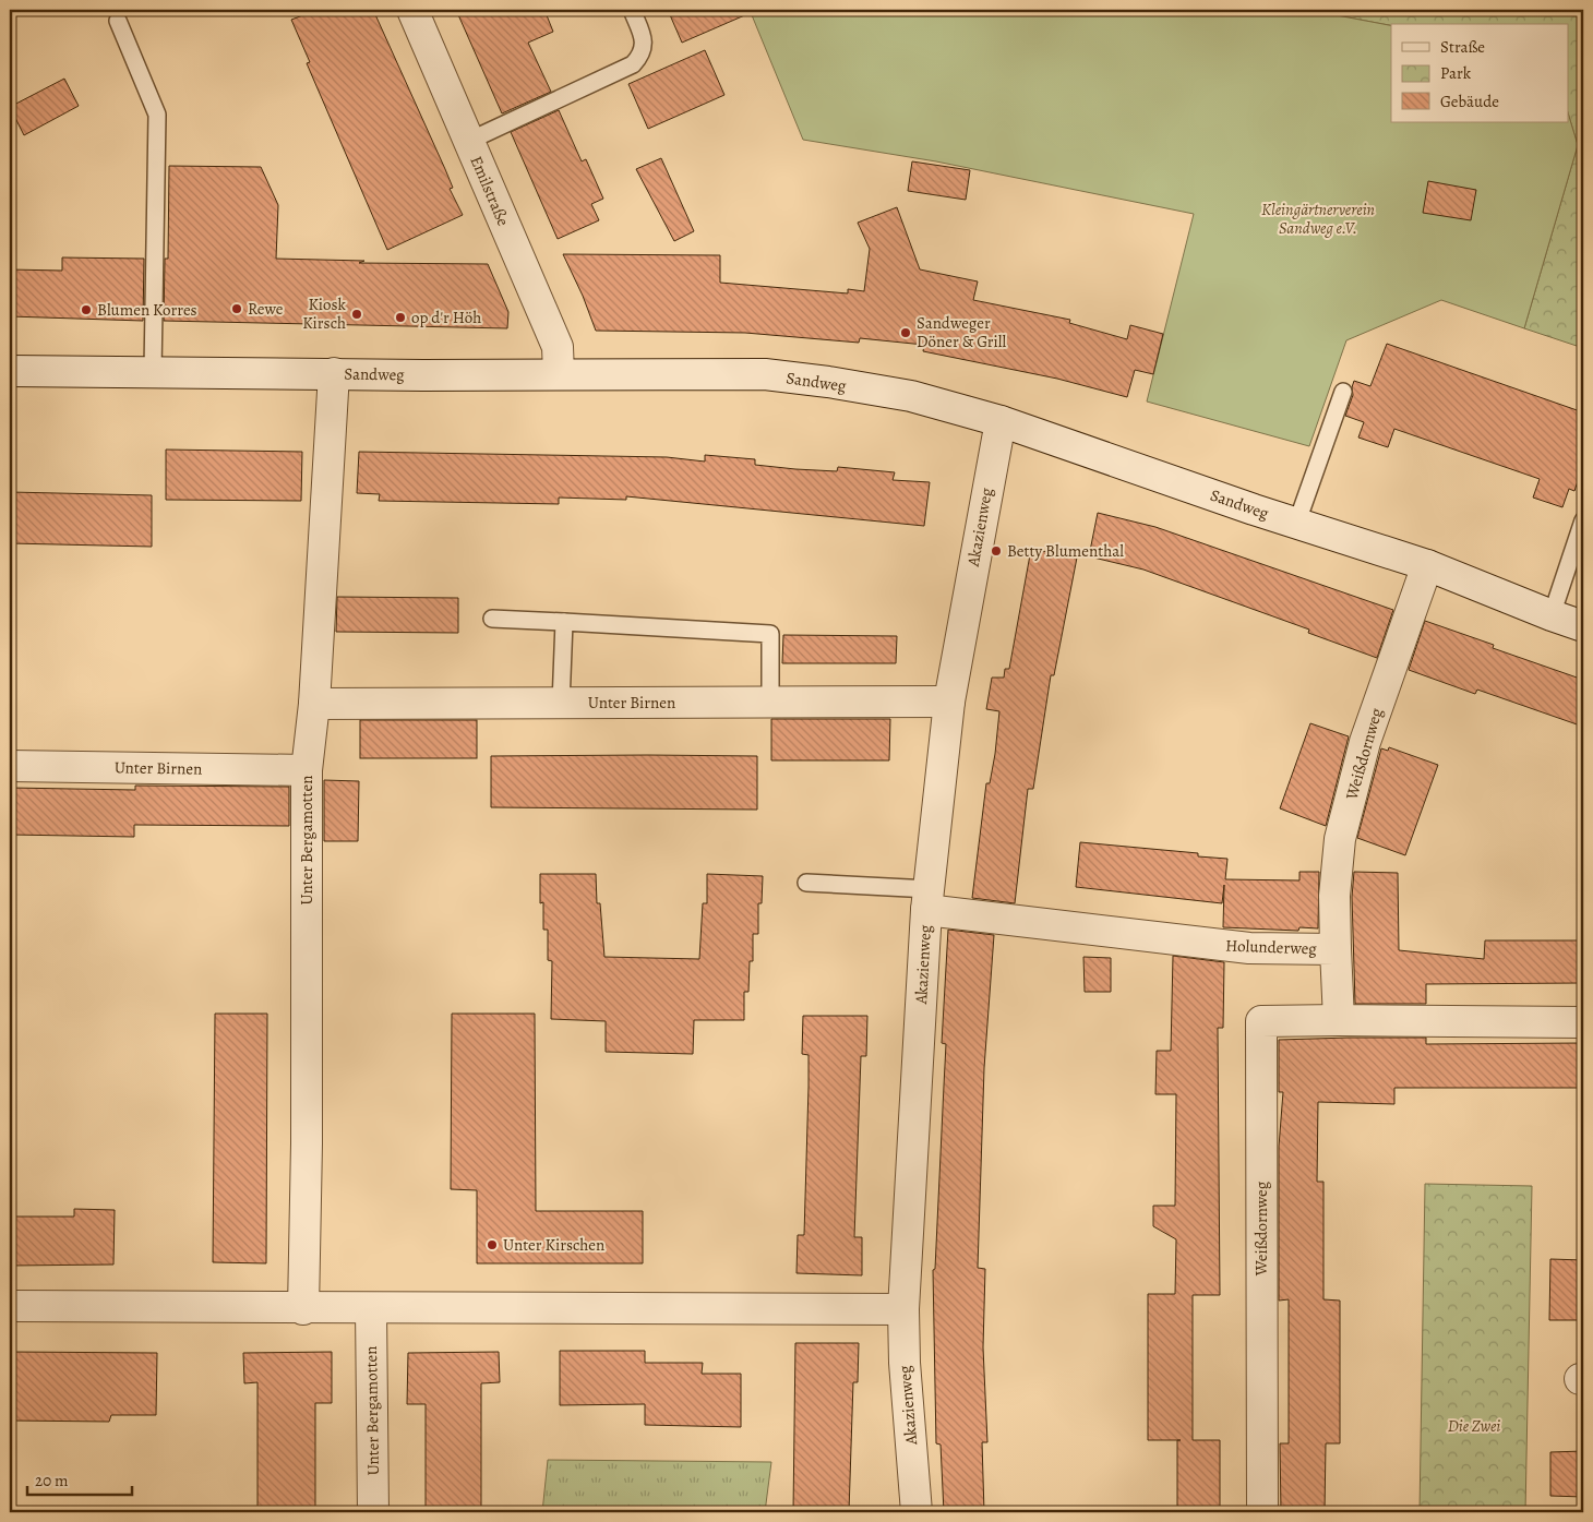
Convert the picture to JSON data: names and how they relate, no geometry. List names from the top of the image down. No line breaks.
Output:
{"streets":{"street":["Emilstraße","Sandweg","Akazienweg","Unter Birnen","Weißdornweg","Unter Bergamotten","Holunderweg"]},"crossings":[["Emilstraße","Sandweg"],["Sandweg","Akazienweg"],["Sandweg","Weißdornweg"],["Sandweg","Unter Bergamotten"],["Akazienweg","Unter Birnen"],["Akazienweg","Holunderweg"],["Unter Birnen","Unter Bergamotten"],["Weißdornweg","Holunderweg"]],"parks":["Kleingärtnerverein Sandweg e.V.","Die Zwei"],"places":["Rewe","Blumen Korres","Kiosk Kirsch","op d'r Höh","Sandweger Döner & Grill","Betty Blumenthal","Unter Kirschen"],"legend":["Straße","Park","Gebäude"],"scale_bar":"20 m"}
